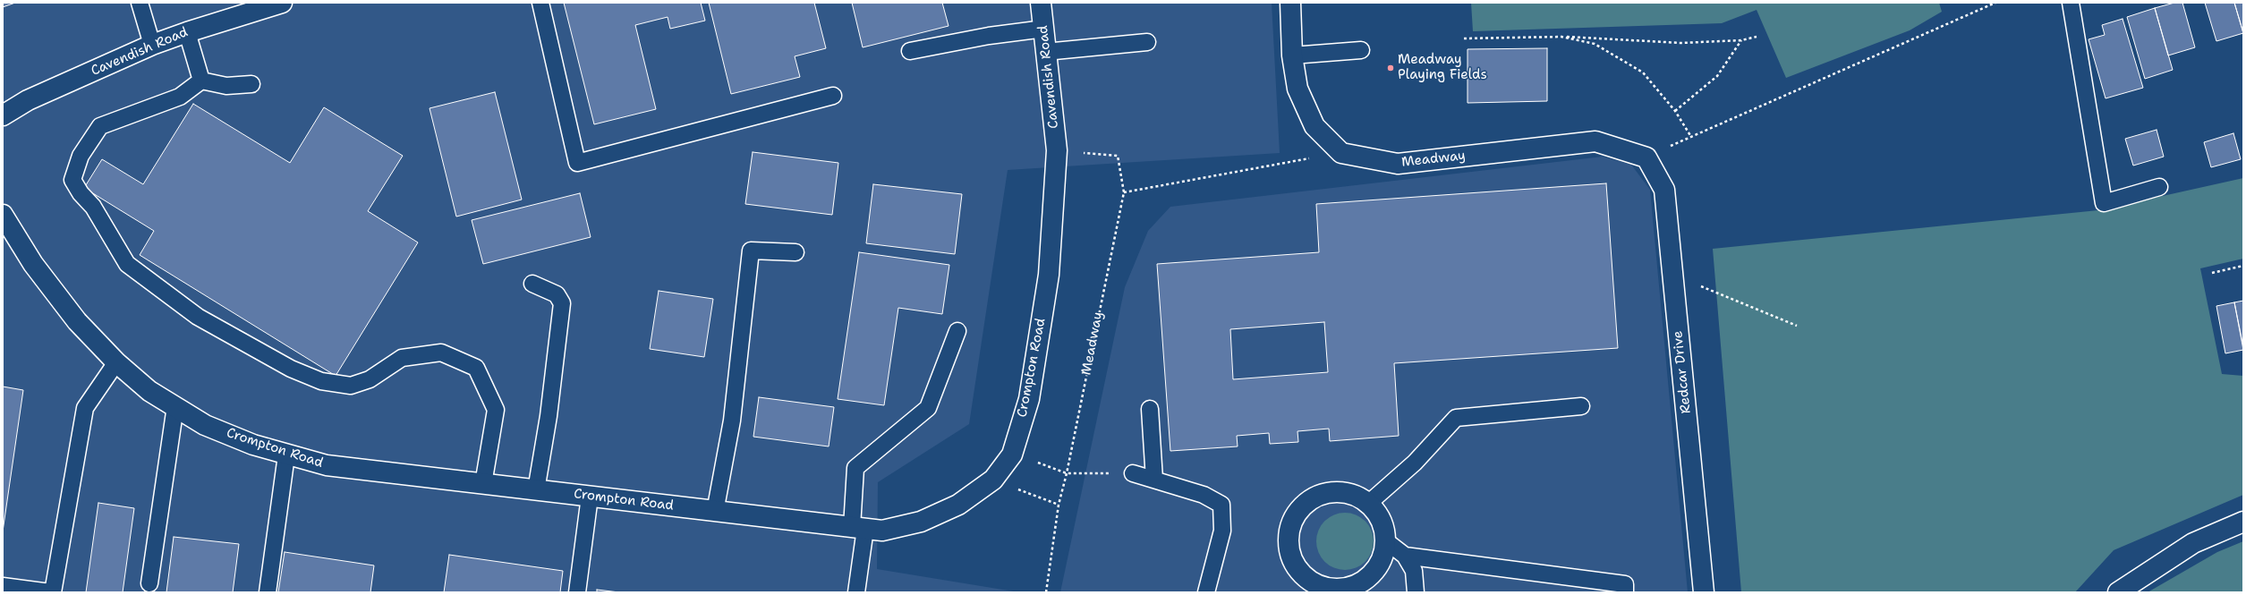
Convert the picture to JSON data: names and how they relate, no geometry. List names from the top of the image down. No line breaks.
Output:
{"streets":{"street":["Cavendish Road","Meadway","Crompton Road","Redcar Drive"]},"crossings":[["Cavendish Road","Meadway"],["Cavendish Road","Crompton Road"],["Meadway","Crompton Road"],["Meadway","Redcar Drive"]],"places":["Meadway Playing Fields"]}
